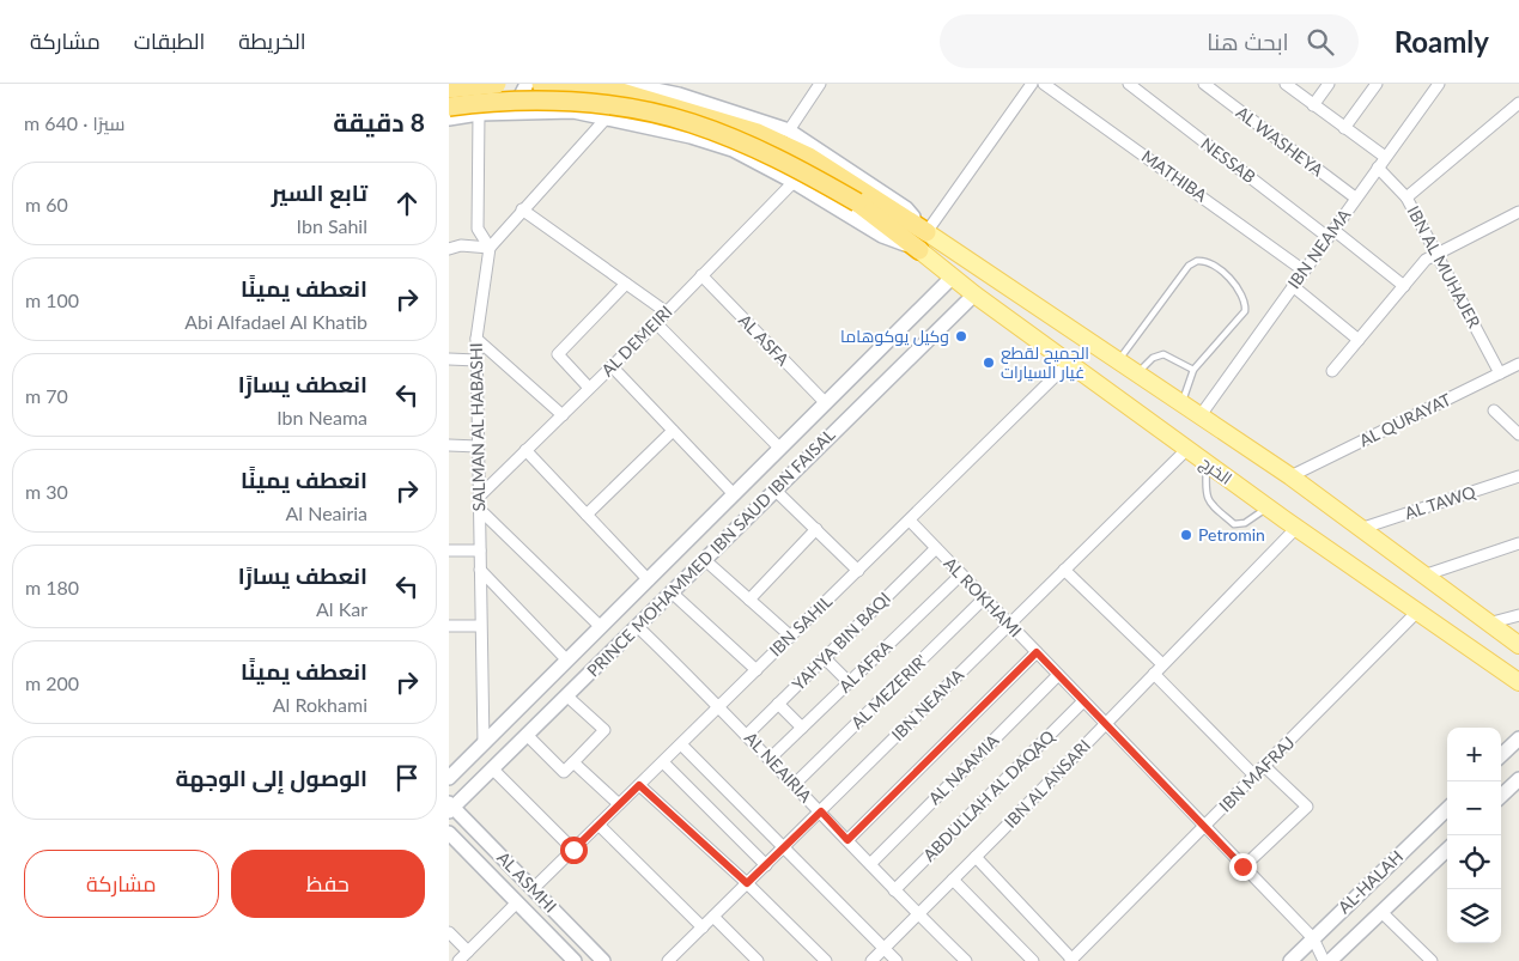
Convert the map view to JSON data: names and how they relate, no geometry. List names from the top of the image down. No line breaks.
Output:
{"streets":{"main road":["الخرج"],"street":["AL WASHEYA","NESSAB","MATHIBA","IBN NEAMA","IBN AL MUHAJER","AL ASFA","AL DEMEIRI","AL QURAYAT","SALMAN AL HABASHI","AL TAWQ","PRINCE MOHAMMED IBN SAUD IBN FAISAL","AL ROKHAMI","IBN SAHIL","YAHYA BIN BAQI","AL AFRA","AL MEZERIR'","AL NEAIRIA","AL NAAMIA","IBN MAFRAJ","IBN AL ANSARI","ABDULLAH AL DAQAQ","AL ASMHI","AL-HALAH"]},"crossings":[["AL WASHEYA","IBN NEAMA"],["NESSAB","IBN NEAMA"],["MATHIBA","IBN NEAMA"],["IBN NEAMA","IBN AL MUHAJER"],["IBN NEAMA","الخرج"],["IBN NEAMA","AL ROKHAMI"],["IBN NEAMA","AL NEAIRIA"],["IBN AL MUHAJER","AL QURAYAT"],["AL ASFA","AL DEMEIRI"],["AL ASFA","PRINCE MOHAMMED IBN SAUD IBN FAISAL"],["AL DEMEIRI","SALMAN AL HABASHI"],["SALMAN AL HABASHI","PRINCE MOHAMMED IBN SAUD IBN FAISAL"],["الخرج","PRINCE MOHAMMED IBN SAUD IBN FAISAL"],["الخرج","IBN SAHIL"],["الخرج","IBN MAFRAJ"],["الخرج","IBN AL ANSARI"],["PRINCE MOHAMMED IBN SAUD IBN FAISAL","AL NEAIRIA"],["PRINCE MOHAMMED IBN SAUD IBN FAISAL","AL ASMHI"],["AL ROKHAMI","IBN SAHIL"],["AL ROKHAMI","YAHYA BIN BAQI"],["AL ROKHAMI","AL AFRA"],["AL ROKHAMI","AL MEZERIR'"],["AL ROKHAMI","AL NAAMIA"],["AL ROKHAMI","IBN MAFRAJ"],["AL ROKHAMI","IBN AL ANSARI"],["AL ROKHAMI","ABDULLAH AL DAQAQ"],["AL ROKHAMI","AL-HALAH"],["IBN SAHIL","AL NEAIRIA"],["IBN SAHIL","AL ASMHI"],["YAHYA BIN BAQI","AL NEAIRIA"],["AL AFRA","AL NEAIRIA"],["AL MEZERIR'","AL NEAIRIA"],["AL NEAIRIA","AL NAAMIA"],["AL NEAIRIA","IBN AL ANSARI"],["AL NEAIRIA","ABDULLAH AL DAQAQ"]],"places":["وكيل يوكوهاما","الجميح لقطع غيار السيارات","Petromin"],"page":{"header":"Roamly","search":"ابحث هنا","nav":["الخريطة","الطبقات","مشاركة"],"heading":["8 دقيقة","سيرًا · 640 m"],"list":[["تابع السير","Ibn Sahil","60 m"],["انعطف يمينًا","Abi Alfadael Al Khatib","100 m"],["انعطف يسارًا","Ibn Neama","70 m"],["انعطف يمينًا","Al Neairia","30 m"],["انعطف يسارًا","Al Kar","180 m"],["انعطف يمينًا","Al Rokhami","200 m"],"الوصول إلى الوجهة"],"map_buttons":["+","−"],"buttons":["حفظ","مشاركة"]}}
